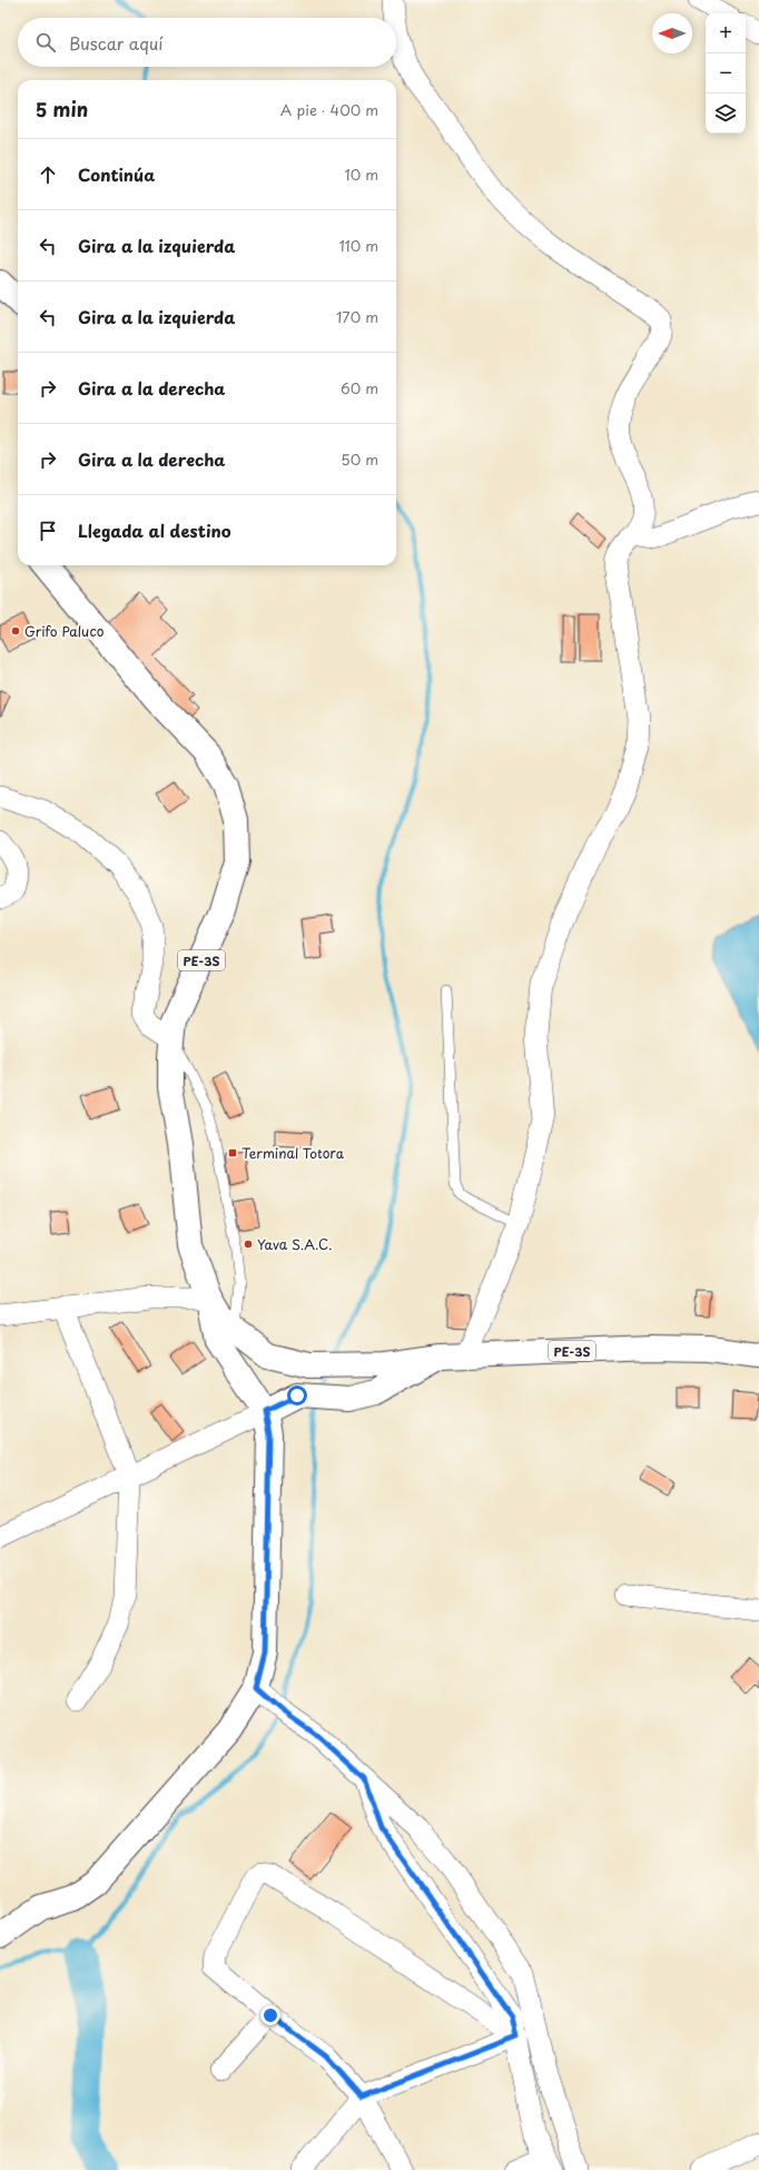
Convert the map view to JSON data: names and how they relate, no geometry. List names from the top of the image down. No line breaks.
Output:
{"streets":{"main road":["PE-3S"]},"places":{"other":["Grifo Paluco","Yava S.A.C."],"transit":["Terminal Totora"]},"north":"left","page":{"map_buttons":["+","−"],"search":"Buscar aquí","heading":["5 min","A pie · 400 m"],"list":[["Continúa","10 m"],["Gira a la izquierda","110 m"],["Gira a la izquierda","170 m"],["Gira a la derecha","60 m"],["Gira a la derecha","50 m"],"Llegada al destino"]}}
